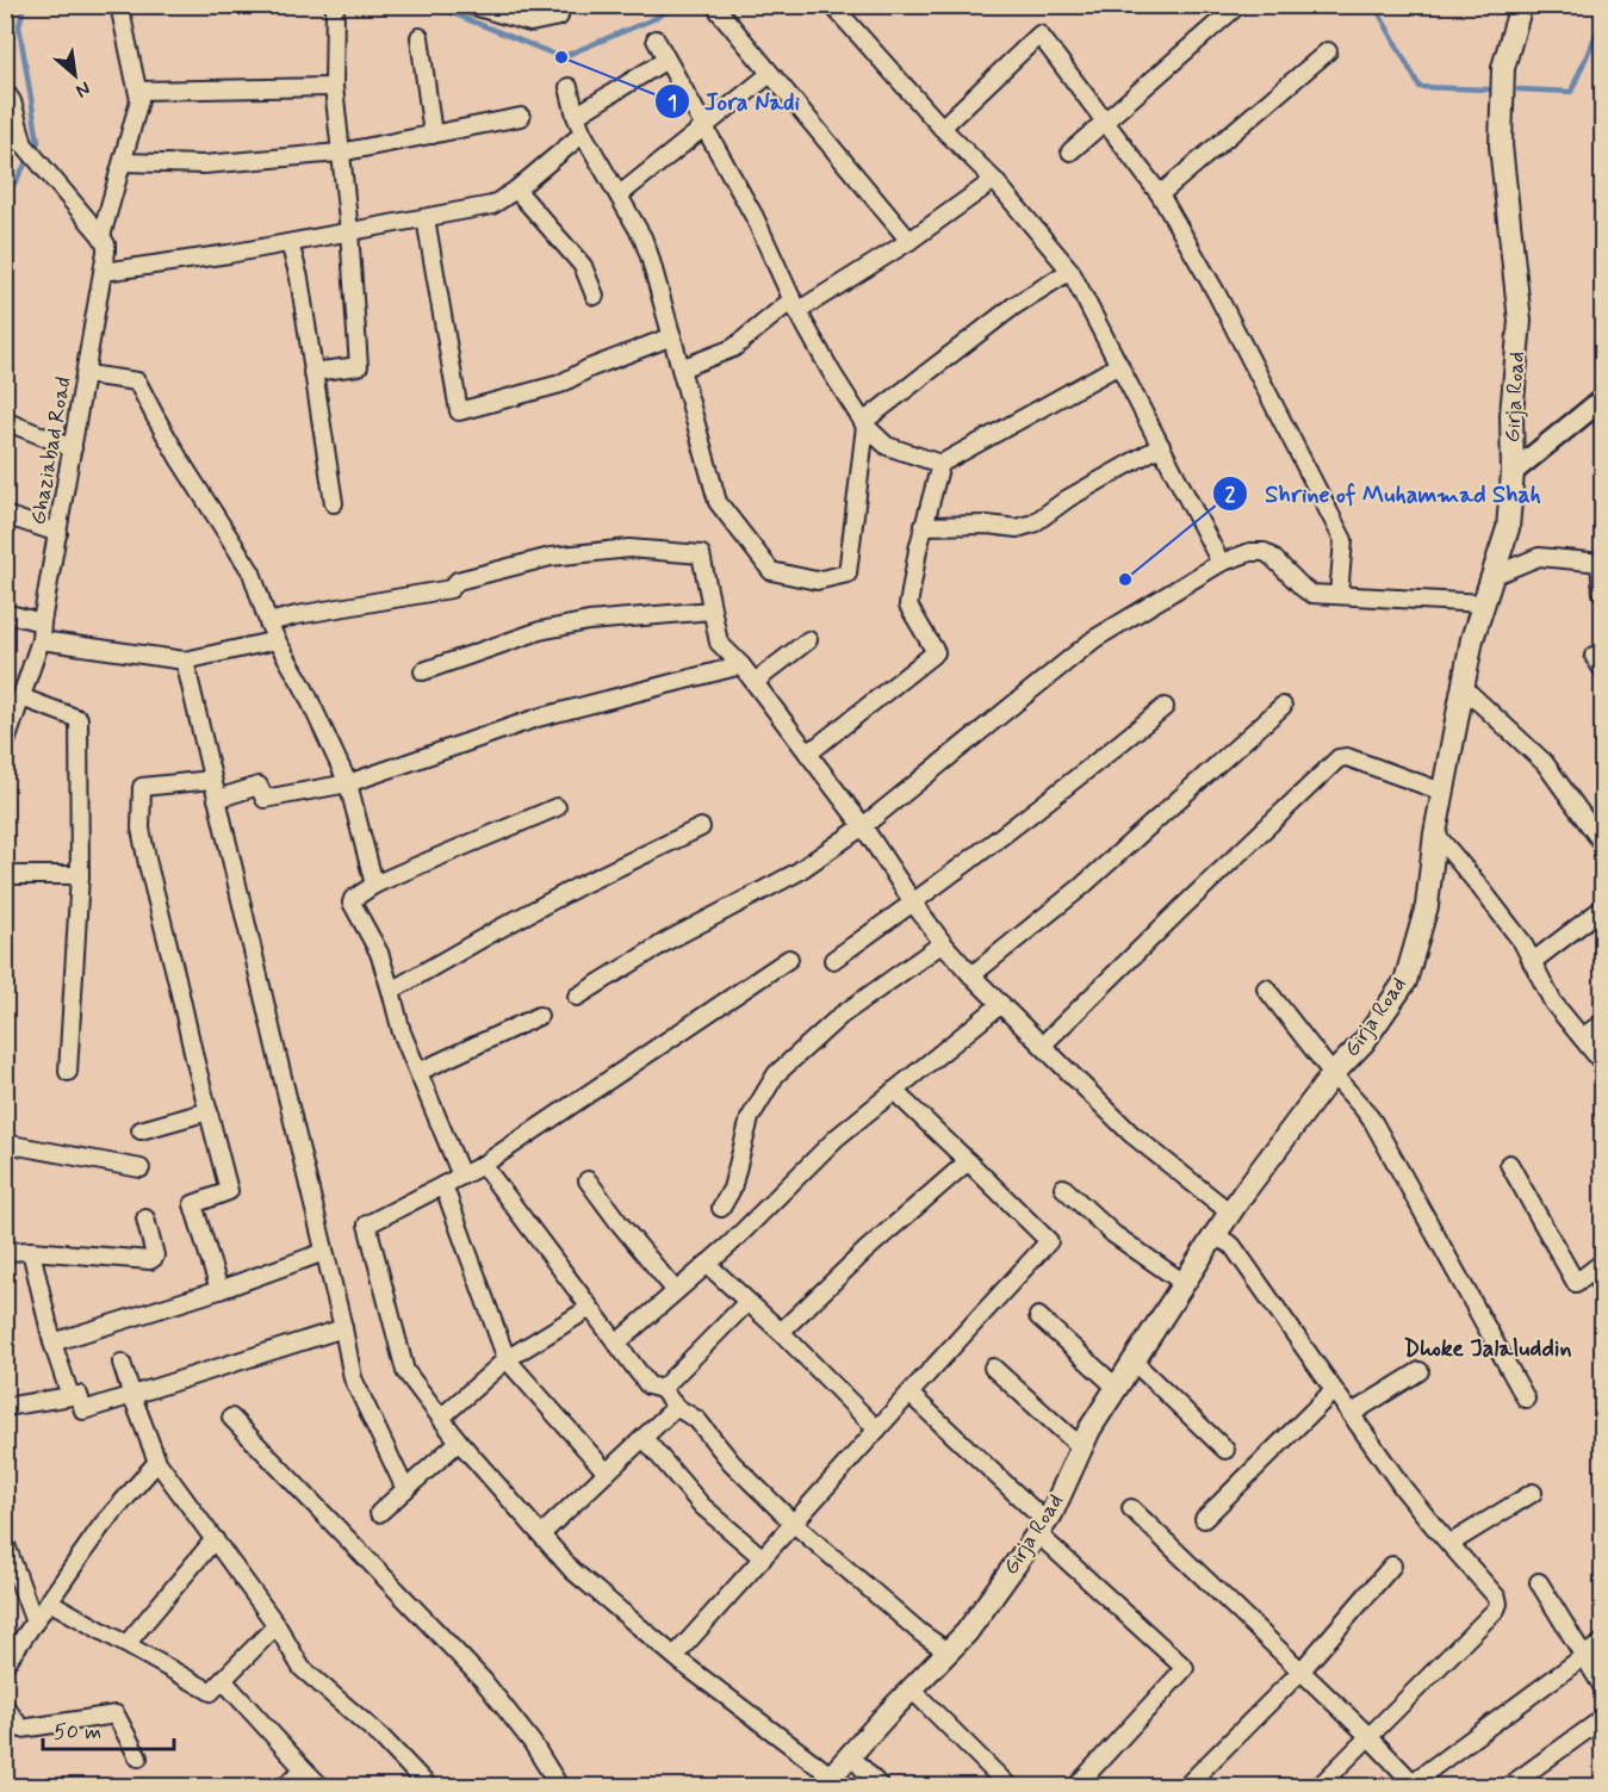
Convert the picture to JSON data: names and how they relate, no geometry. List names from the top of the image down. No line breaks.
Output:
{"streets":{"main road":["Girja Road"],"street":["Ghaziabad Road"]},"districts":["Dhoke Jalaluddin"],"places":["Jora Nadi","Shrine of Muhammad Shah"],"scale_bar":"50 m","north":"bottom right"}
